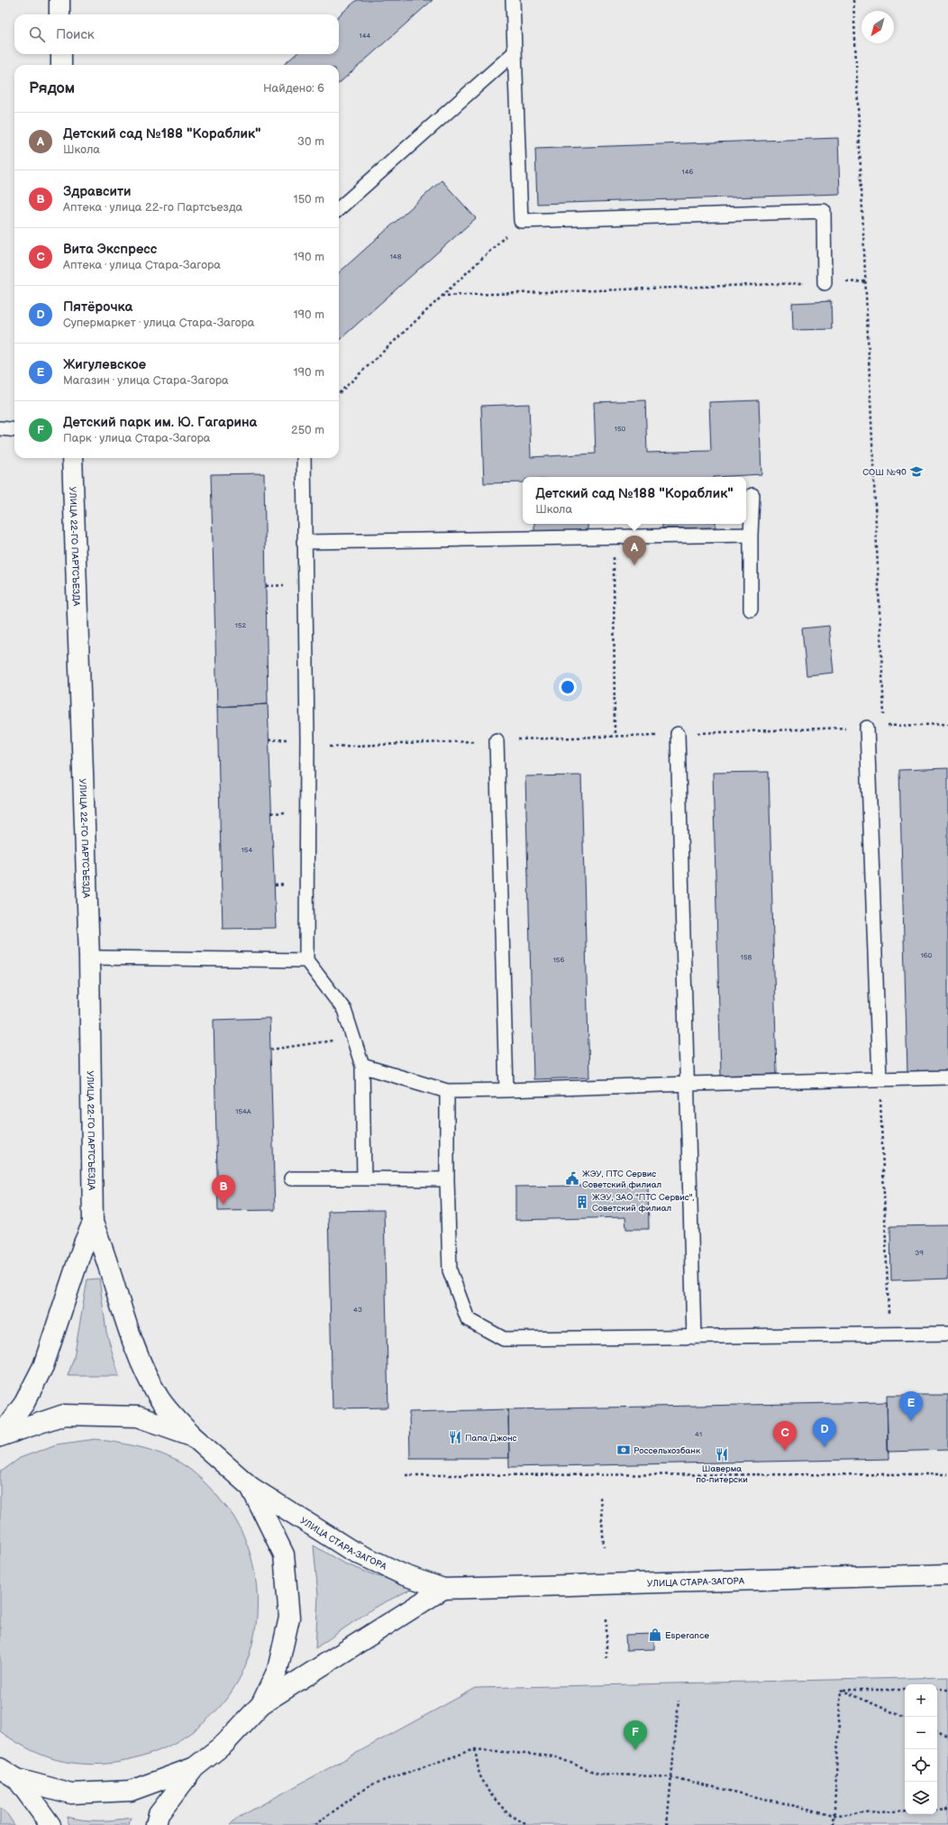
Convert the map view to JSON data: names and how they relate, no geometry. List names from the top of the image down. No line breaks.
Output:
{"streets":{"main road":["УЛИЦА 22-ГО ПАРТСЪЕЗДА","УЛИЦА СТАРА-ЗАГОРА"]},"places":{"school or university":["СОШ №90"],"public building":["ЖЭУ, ПТС Сервис Советский филиал"],"building":["ЖЭУ, ЗАО \"ПТС Сервис\", Советский филиал"],"restaurant":["Папа Джонс","Шаверма по-питерски"],"bank":["Россельхозбанк"],"shop":["Esperance"]},"house_numbers":["144","146","148","150","152","154","160","158","156","154А","39","43","41"],"north":"bottom left","page":{"search":"Поиск","heading":["Рядом","Найдено: 6"],"list":[{"mark":"A","name":"Детский сад №188 \"Кораблик\"","note":"Школа","value":"30 m"},{"mark":"B","name":"Здравсити","note":"Аптека · улица 22-го Партсъезда","value":"150 m"},{"mark":"C","name":"Вита Экспресс","note":"Аптека · улица Стара-Загора","value":"190 m"},{"mark":"D","name":"Пятёрочка","note":"Супермаркет · улица Стара-Загора","value":"190 m"},{"mark":"E","name":"Жигулевское","note":"Магазин · улица Стара-Загора","value":"190 m"},{"mark":"F","name":"Детский парк им. Ю. Гагарина","note":"Парк · улица Стара-Загора","value":"250 m"}],"popup":["Детский сад №188 \"Кораблик\"","Школа"],"pins":["A","B","E","D","C","F"],"map_buttons":["+","−"]}}
